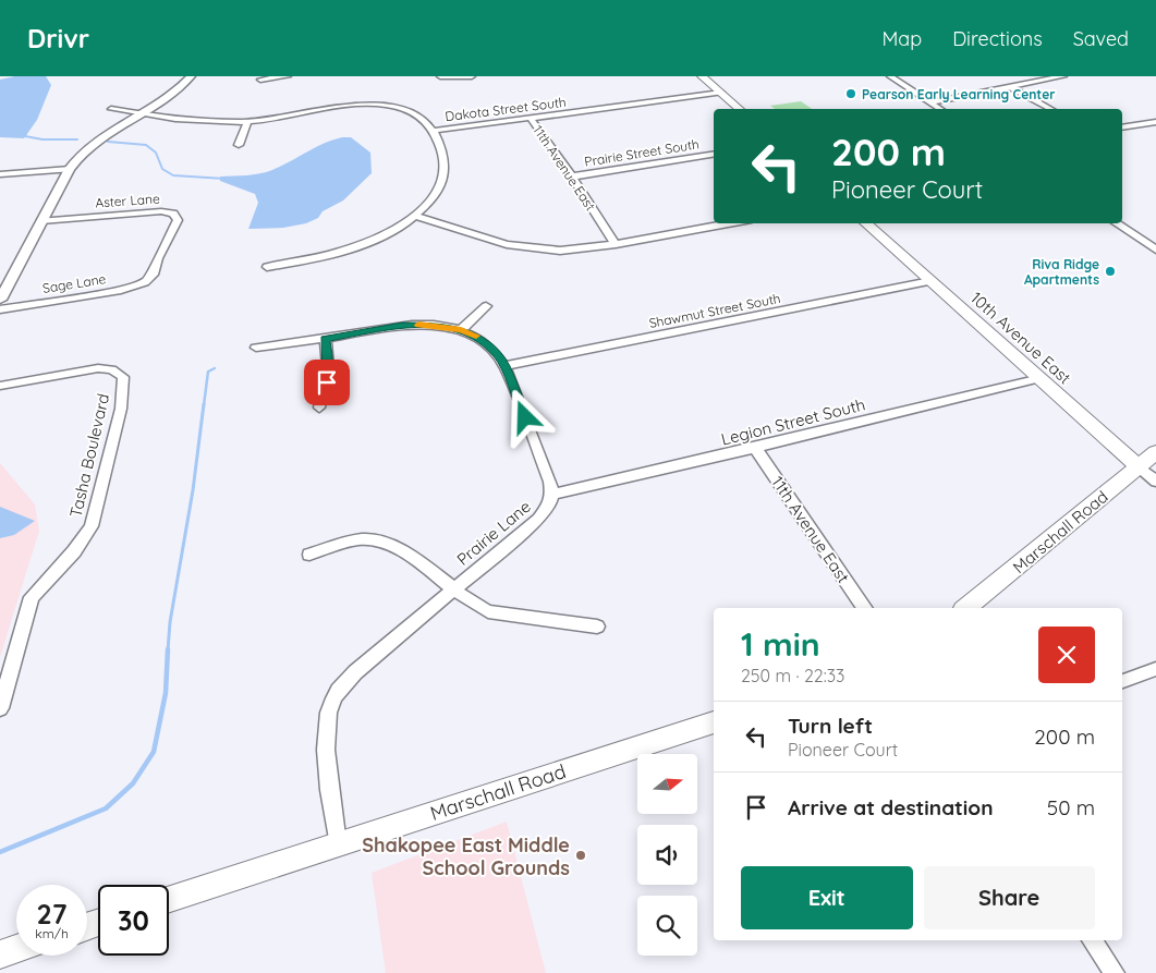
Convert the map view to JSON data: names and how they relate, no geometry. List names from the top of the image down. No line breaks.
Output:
{"streets":{"main road":["10th Avenue East","Marschall Road"],"street":["Dakota Street South","Prairie Street South","11th Avenue East","Aster Lane","Sage Lane","Shawmut Street South","Legion Street South","Tasha Boulevard","Prairie Lane"]},"crossings":[["Dakota Street South","11th Avenue East"],["Prairie Street South","11th Avenue East"],["11th Avenue East","Legion Street South"],["Aster Lane","Sage Lane"],["Shawmut Street South","10th Avenue East"],["10th Avenue East","Legion Street South"],["10th Avenue East","Marschall Road"],["Legion Street South","Prairie Lane"],["Marschall Road","Prairie Lane"]],"places":["Pearson Early Learning Center","Riva Ridge Apartments","Shakopee East Middle School Grounds"],"north":"right","page":{"header":"Drivr","nav":["Map","Directions","Saved"],"turn":["200 m","Pioneer Court"],"heading":["1 min","250 m · 22:33"],"list":[{"name":"Turn left","note":"Pioneer Court","value":"200 m"},{"name":"Arrive at destination","value":"50 m"}],"buttons":["Exit","Share"],"speed":"27 km/h","limit":"30"}}
